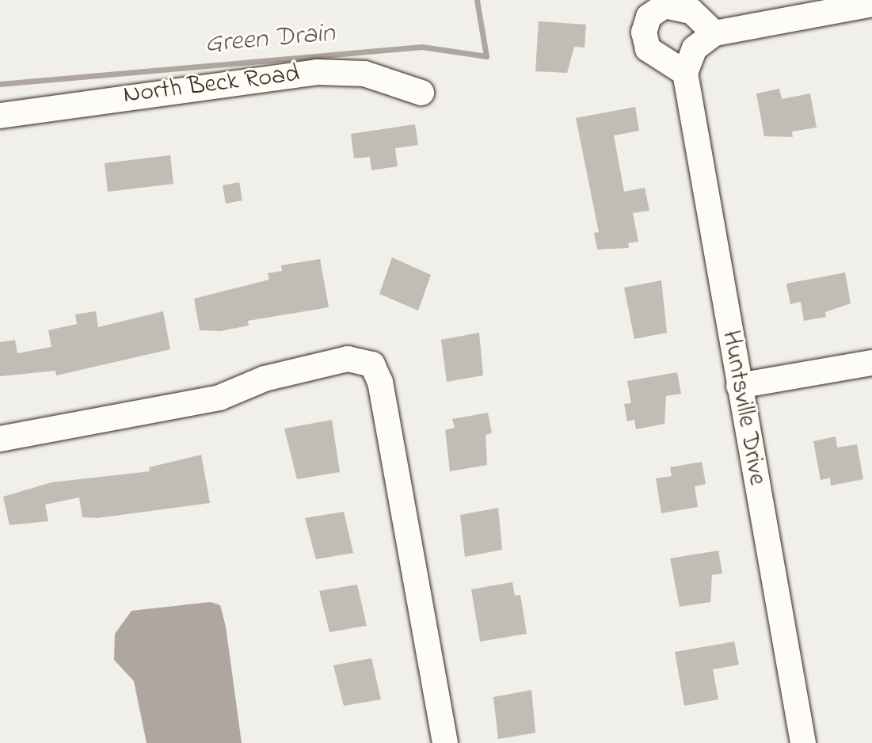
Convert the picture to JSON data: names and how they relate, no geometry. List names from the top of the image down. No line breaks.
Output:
{"streets":{"street":["North Beck Road","Huntsville Drive"]},"water":["Green Drain"]}
